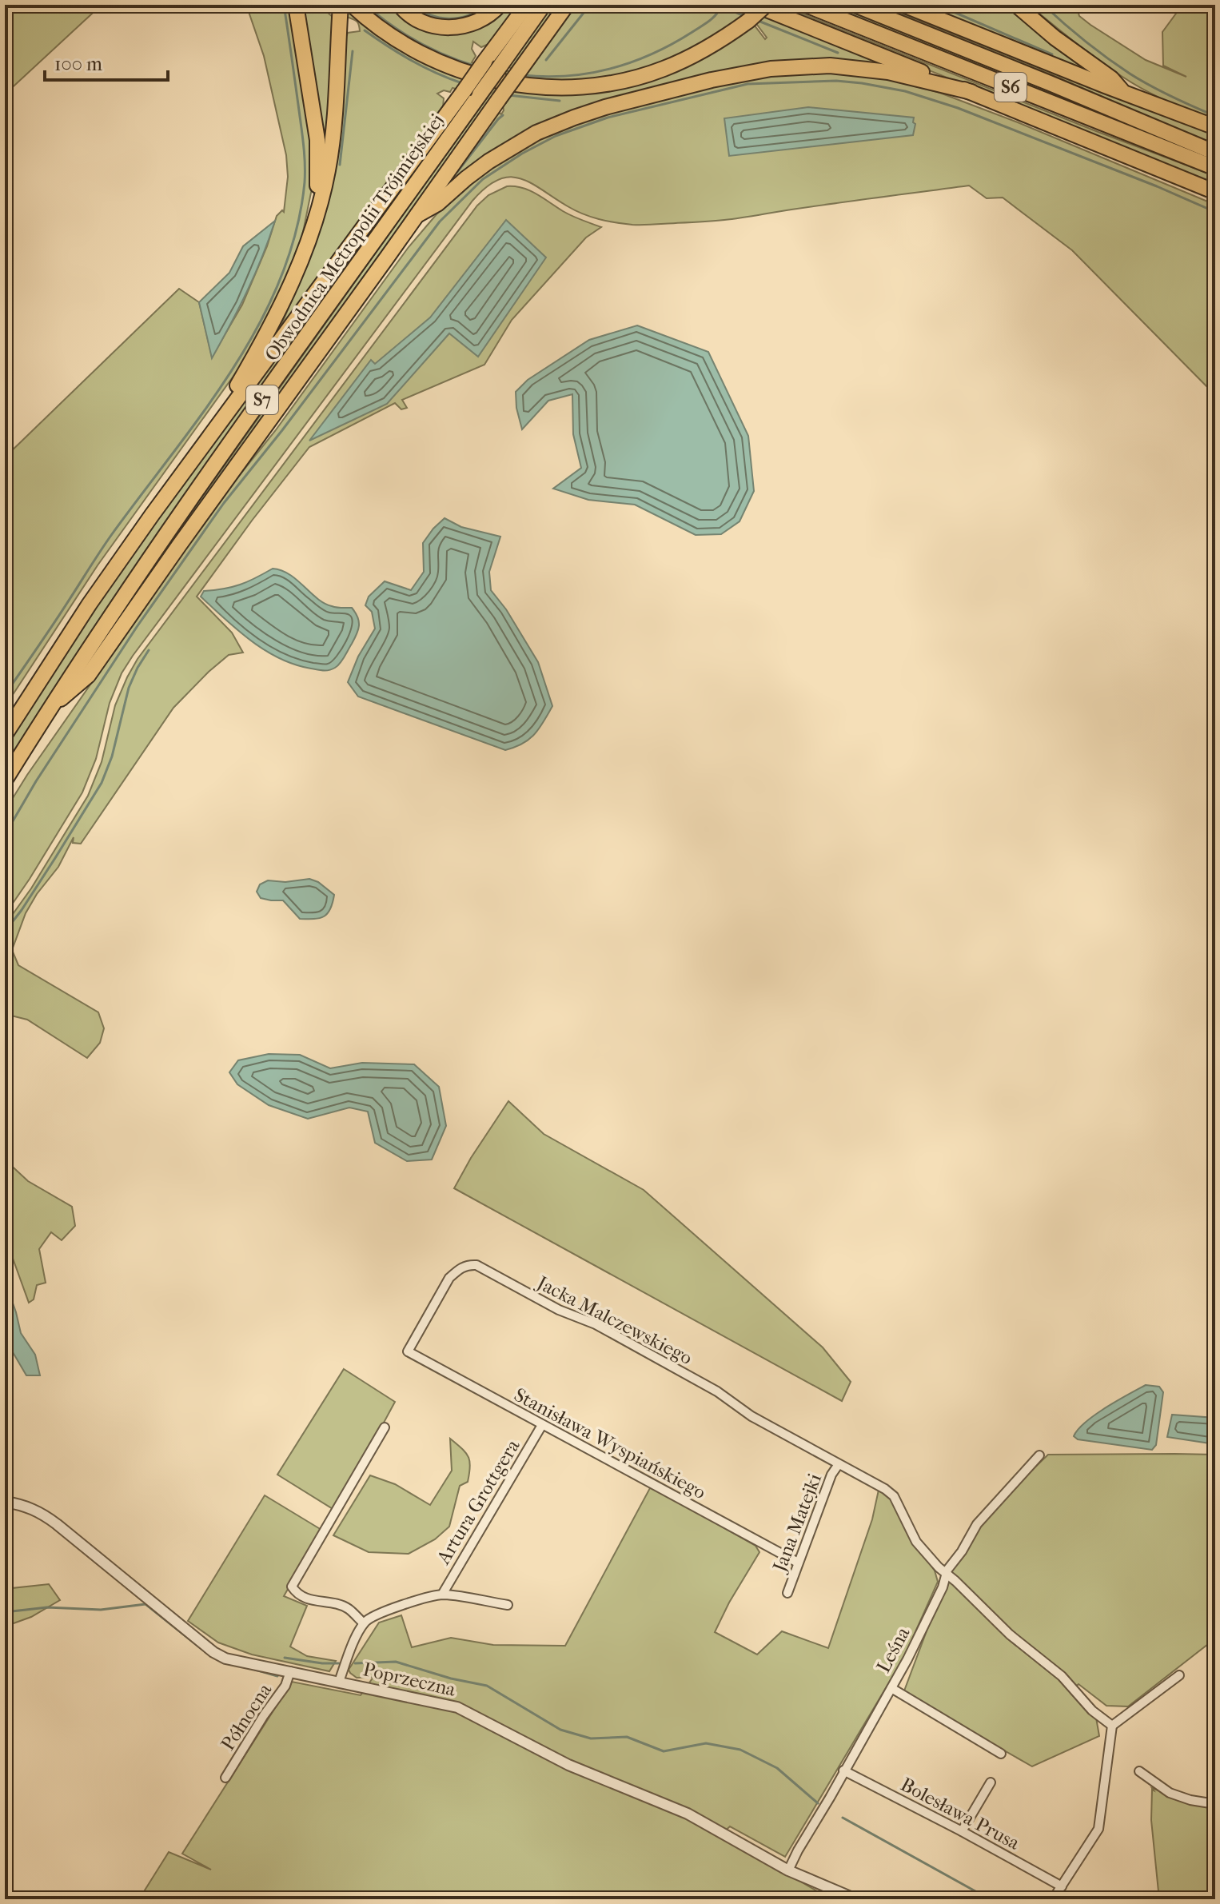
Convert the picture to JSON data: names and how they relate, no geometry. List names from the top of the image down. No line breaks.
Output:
{"streets":{"highway":["S6","Obwodnica Metropolii Trójmiejskiej","S7"],"street":["Jacka Malczewskiego","Stanisława Wyspiańskiego","Artura Grottgera","Jana Matejki","Leśna","Poprzeczna","Północna","Bolesława Prusa"]},"crossings":[["Jacka Malczewskiego","Stanisława Wyspiańskiego"],["Jacka Malczewskiego","Jana Matejki"],["Stanisława Wyspiańskiego","Artura Grottgera"],["Stanisława Wyspiańskiego","Jana Matejki"],["Leśna","Poprzeczna"],["Leśna","Bolesława Prusa"],["Poprzeczna","Północna"]],"scale_bar":"100 m"}
